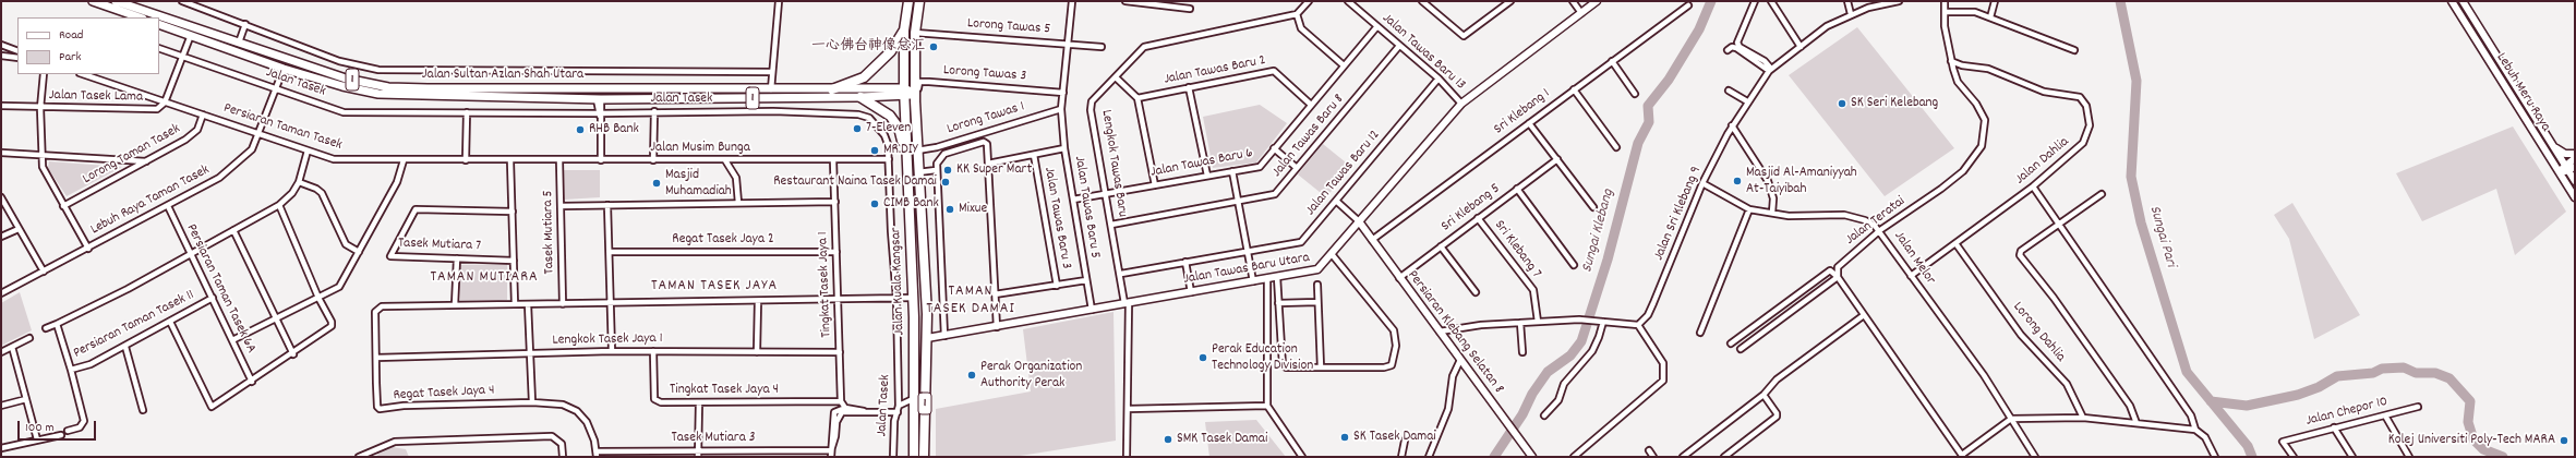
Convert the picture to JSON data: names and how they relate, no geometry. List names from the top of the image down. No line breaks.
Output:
{"streets":{"highway":["1","Jalan Kuala Kangsar"],"main road":["Jalan Sultan Azlan Shah Utara"],"street":["Lorong Tawas 5","Jalan Tawas Baru 13","Jalan Tawas Baru 2","Lorong Tawas 3","Jalan Tasek","Lebuh Meru Raya","Jalan Tasek Lama","Sri Klebang 1","Lorong Tawas 1","Persiaran Taman Tasek","Jalan Tawas Baru 8","Jalan Musim Bunga","Lorong Taman Tasek","Jalan Dahlia","Lengkok Tawas Baru","Jalan Tawas Baru 6","Jalan Tawas Baru 12","Lebuh Raya Taman Tasek","Jalan Tawas Baru 5","Sri Klebang 5","Jalan Sri Klebang 9","Jalan Tawas Baru 3","Jalan Teratai","Tasek Mutiara 5","Regat Tasek Jaya 2","Tasek Mutiara 7","Sri Klebang 7","Jalan Melor","Jalan Tawas Baru Utara","Tingkat Tasek Jaya 1","Persiaran Taman Tasek 6A","Persiaran Taman Tasek 11","Persiaran Klebang Selatan 8","Lorong Dahlia","Lengkok Tasek Jaya 1","Tingkat Tasek Jaya 4","Regat Tasek Jaya 4","Jalan Chepor 10","Tasek Mutiara 3"]},"crossings":[["Lorong Tawas 5","Jalan Tawas Baru 5"],["Lorong Tawas 5","Jalan Kuala Kangsar"],["Jalan Tawas Baru 13","Jalan Tawas Baru 8"],["Jalan Tawas Baru 13","Jalan Tawas Baru 6"],["Jalan Tawas Baru 13","Jalan Tawas Baru 12"],["Jalan Tawas Baru 13","Jalan Tawas Baru Utara"],["Jalan Tawas Baru 2","Jalan Tawas Baru 6"],["Lorong Tawas 3","Jalan Sultan Azlan Shah Utara"],["Lorong Tawas 3","Jalan Tawas Baru 5"],["Lorong Tawas 3","Jalan Kuala Kangsar"],["Jalan Sultan Azlan Shah Utara","Lebuh Raya Taman Tasek"],["Jalan Sultan Azlan Shah Utara","Jalan Kuala Kangsar"],["Jalan Tasek","Jalan Musim Bunga"],["Jalan Tasek","Lebuh Raya Taman Tasek"],["Jalan Tasek Lama","Persiaran Taman Tasek"],["Sri Klebang 1","Persiaran Klebang Selatan 8"],["Lorong Tawas 1","Jalan Tawas Baru 5"],["Lorong Tawas 1","Jalan Kuala Kangsar"],["Persiaran Taman Tasek","Jalan Musim Bunga"],["Persiaran Taman Tasek","Lorong Taman Tasek"],["Persiaran Taman Tasek","Lebuh Raya Taman Tasek"],["Jalan Tawas Baru 8","Lengkok Tawas Baru"],["Jalan Musim Bunga","Tasek Mutiara 5"],["Jalan Musim Bunga","Tingkat Tasek Jaya 1"],["Jalan Dahlia","Jalan Teratai"],["Jalan Dahlia","Jalan Melor"],["Jalan Dahlia","Lorong Dahlia"],["Lengkok Tawas Baru","Jalan Tawas Baru 6"],["Lengkok Tawas Baru","Jalan Tawas Baru 12"],["Lengkok Tawas Baru","Jalan Tawas Baru Utara"],["Jalan Tawas Baru 6","Jalan Tawas Baru 5"],["Lebuh Raya Taman Tasek","Persiaran Taman Tasek 6A"],["Jalan Tawas Baru 5","Jalan Tawas Baru Utara"],["Sri Klebang 5","Sri Klebang 7"],["Sri Klebang 5","Persiaran Klebang Selatan 8"],["Jalan Sri Klebang 9","Jalan Melor"],["Jalan Teratai","Jalan Melor"],["Regat Tasek Jaya 2","Tingkat Tasek Jaya 1"],["Jalan Tawas Baru Utara","Jalan Kuala Kangsar"],["Jalan Tawas Baru Utara","Persiaran Klebang Selatan 8"],["Tingkat Tasek Jaya 1","Lengkok Tasek Jaya 1"],["Tingkat Tasek Jaya 1","Tingkat Tasek Jaya 4"],["Persiaran Taman Tasek 6A","Persiaran Taman Tasek 11"],["Lengkok Tasek Jaya 1","Tingkat Tasek Jaya 4"],["Lengkok Tasek Jaya 1","Regat Tasek Jaya 4"]],"districts":["TAMAN MUTIARA","TAMAN TASEK JAYA","TAMAN TASEK DAMAI"],"water":["Sungai Klebang","Sungai Pari"],"places":["一心佛台神像总汇","SK Seri Kelebang","7-Eleven","RHB Bank","MR.DIY","KK Super Mart","Masjid Al-Amaniyyah At-Taiyibah","Restaurant Naina Tasek Damai","Masjid Muhamadiah","CIMB Bank","Mixue","Perak Education Technology Division","Perak Organization Authority Perak","SK Tasek Damai","SMK Tasek Damai","Kolej Universiti Poly-Tech MARA"],"legend":["Road","Park"],"scale_bar":"100 m"}
